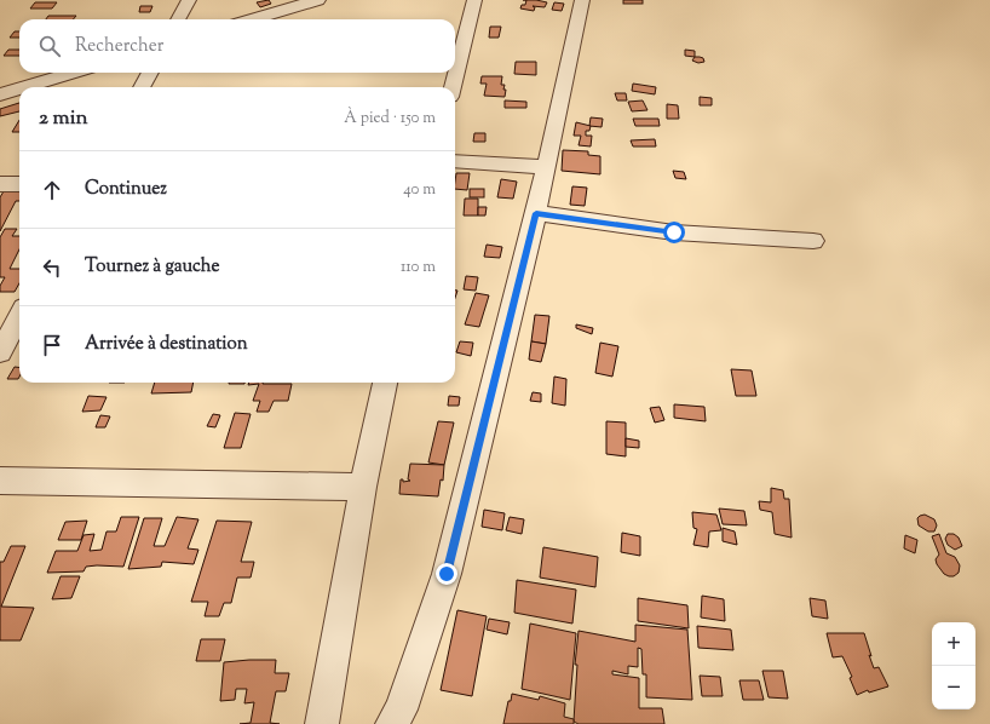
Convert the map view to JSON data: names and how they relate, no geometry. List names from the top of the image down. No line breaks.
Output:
{"page":{"search":"Rechercher","heading":["2 min","À pied · 150 m"],"list":[["Continuez","40 m"],["Tournez à gauche","110 m"],"Arrivée à destination"],"map_buttons":["+","−"]}}
